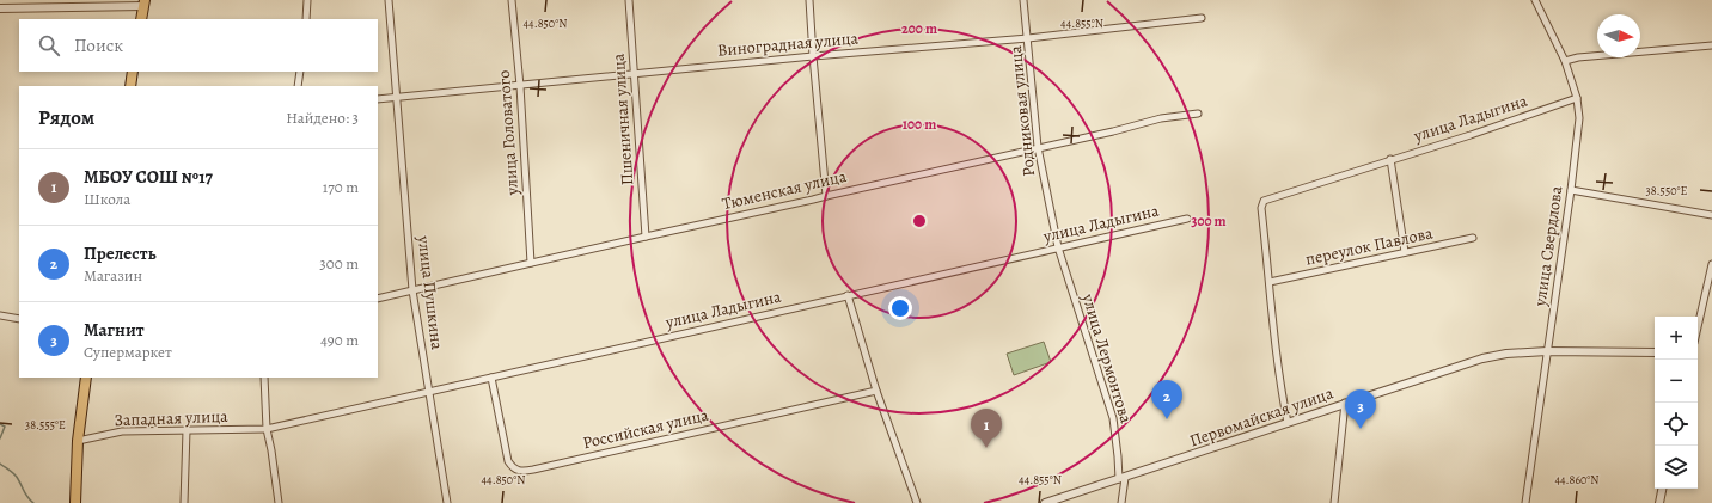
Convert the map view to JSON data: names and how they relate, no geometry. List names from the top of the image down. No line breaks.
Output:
{"streets":{"street":["Виноградная улица","Родниковая улица","улица Ладыгина","Пшеничная улица","улица Головатого","Тюменская улица","переулок Павлова","улица Свердлова","улица Пушкина","улица Лермонтова","Первомайская улица","Западная улица","Российская улица"]},"crossings":[["Виноградная улица","Родниковая улица"],["Виноградная улица","Пшеничная улица"],["Виноградная улица","улица Головатого"],["Виноградная улица","улица Пушкина"],["Родниковая улица","улица Ладыгина"],["Родниковая улица","Тюменская улица"],["Родниковая улица","улица Лермонтова"],["улица Ладыгина","переулок Павлова"],["улица Ладыгина","улица Свердлова"],["улица Ладыгина","улица Пушкина"],["улица Ладыгина","улица Лермонтова"],["улица Ладыгина","Западная улица"],["улица Ладыгина","Российская улица"],["Пшеничная улица","Тюменская улица"],["улица Головатого","Тюменская улица"],["Тюменская улица","улица Пушкина"],["улица Свердлова","Первомайская улица"],["улица Лермонтова","Первомайская улица"]],"north":"right","page":{"search":"Поиск","heading":["Рядом","Найдено: 3"],"list":[{"mark":"1","name":"МБОУ СОШ №17","note":"Школа","value":"170 m"},{"mark":"2","name":"Прелесть","note":"Магазин","value":"300 m"},{"mark":"3","name":"Магнит","note":"Супермаркет","value":"490 m"}],"map_buttons":["+","−"],"pins":["2","3","1"]},"coordinates":["44.850°N","44.855°N","38.550°E","38.555°E","44.860°N"],"rings":["200 m","100 m","300 m"]}
